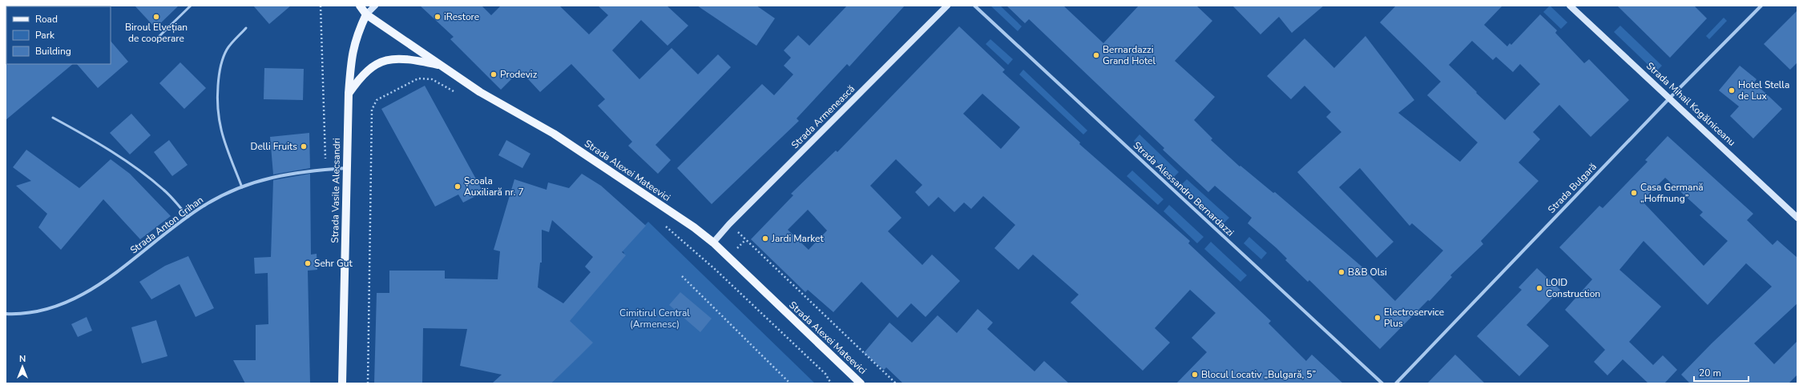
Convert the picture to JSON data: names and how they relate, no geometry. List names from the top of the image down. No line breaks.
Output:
{"streets":{"main road":["Strada Mihail Kogălniceanu","Strada Armenească","Strada Alexei Mateevici","Strada Vasile Alecsandri"],"street":["Strada Bulgară","Strada Alessandro Bernardazzi","Strada Anton Crihan"]},"crossings":[["Strada Mihail Kogălniceanu","Strada Bulgară"],["Strada Armenească","Strada Alexei Mateevici"],["Strada Alexei Mateevici","Strada Vasile Alecsandri"],["Strada Vasile Alecsandri","Strada Anton Crihan"]],"parks":["Cimitirul Central (Armenesc)"],"places":["Biroul Elvețian de cooperare","iRestore","Bernardazzi Grand Hotel","Prodeviz","Hotel Stella de Lux","Delli Fruits","Școala Auxiliară nr. 7","Casa Germană „Hoffnung”","Jardi Market","Sehr Gut","B&B Olsi","LOID Construction","Electroservice Plus","Blocul Locativ „Bulgară, 5”"],"legend":["Road","Park","Building"],"scale_bar":"20 m","north":"top"}
